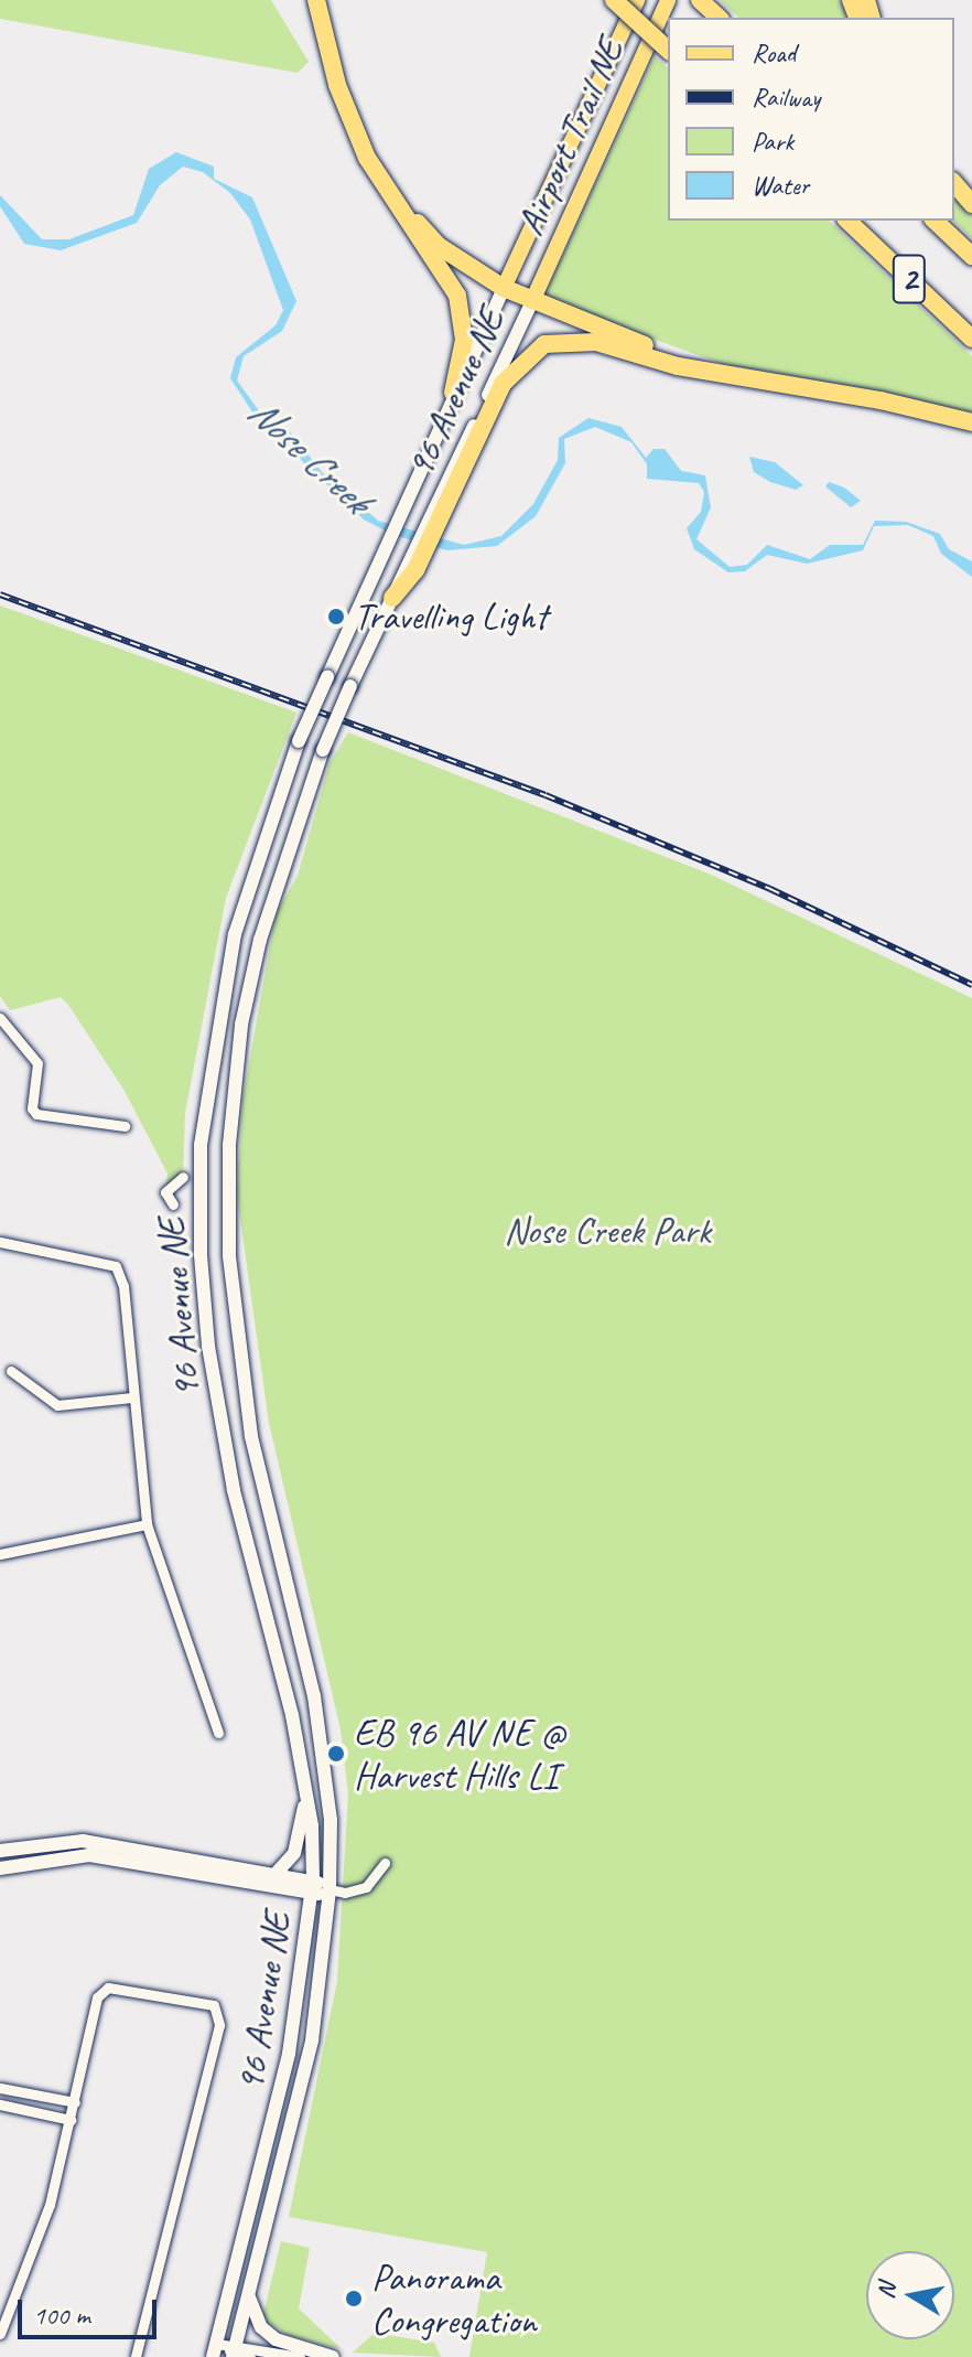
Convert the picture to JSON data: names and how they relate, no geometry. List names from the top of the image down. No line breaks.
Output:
{"streets":{"highway":["2"],"main road":["Airport Trail NE","96 Avenue NE"]},"crossings":[["Airport Trail NE","96 Avenue NE"]],"water":["Nose Creek"],"parks":["Nose Creek Park"],"places":["Travelling Light","EB 96 AV NE @ Harvest Hills LI","Panorama Congregation"],"legend":["Road","Railway","Park","Water"],"scale_bar":"100 m","north":"left"}
